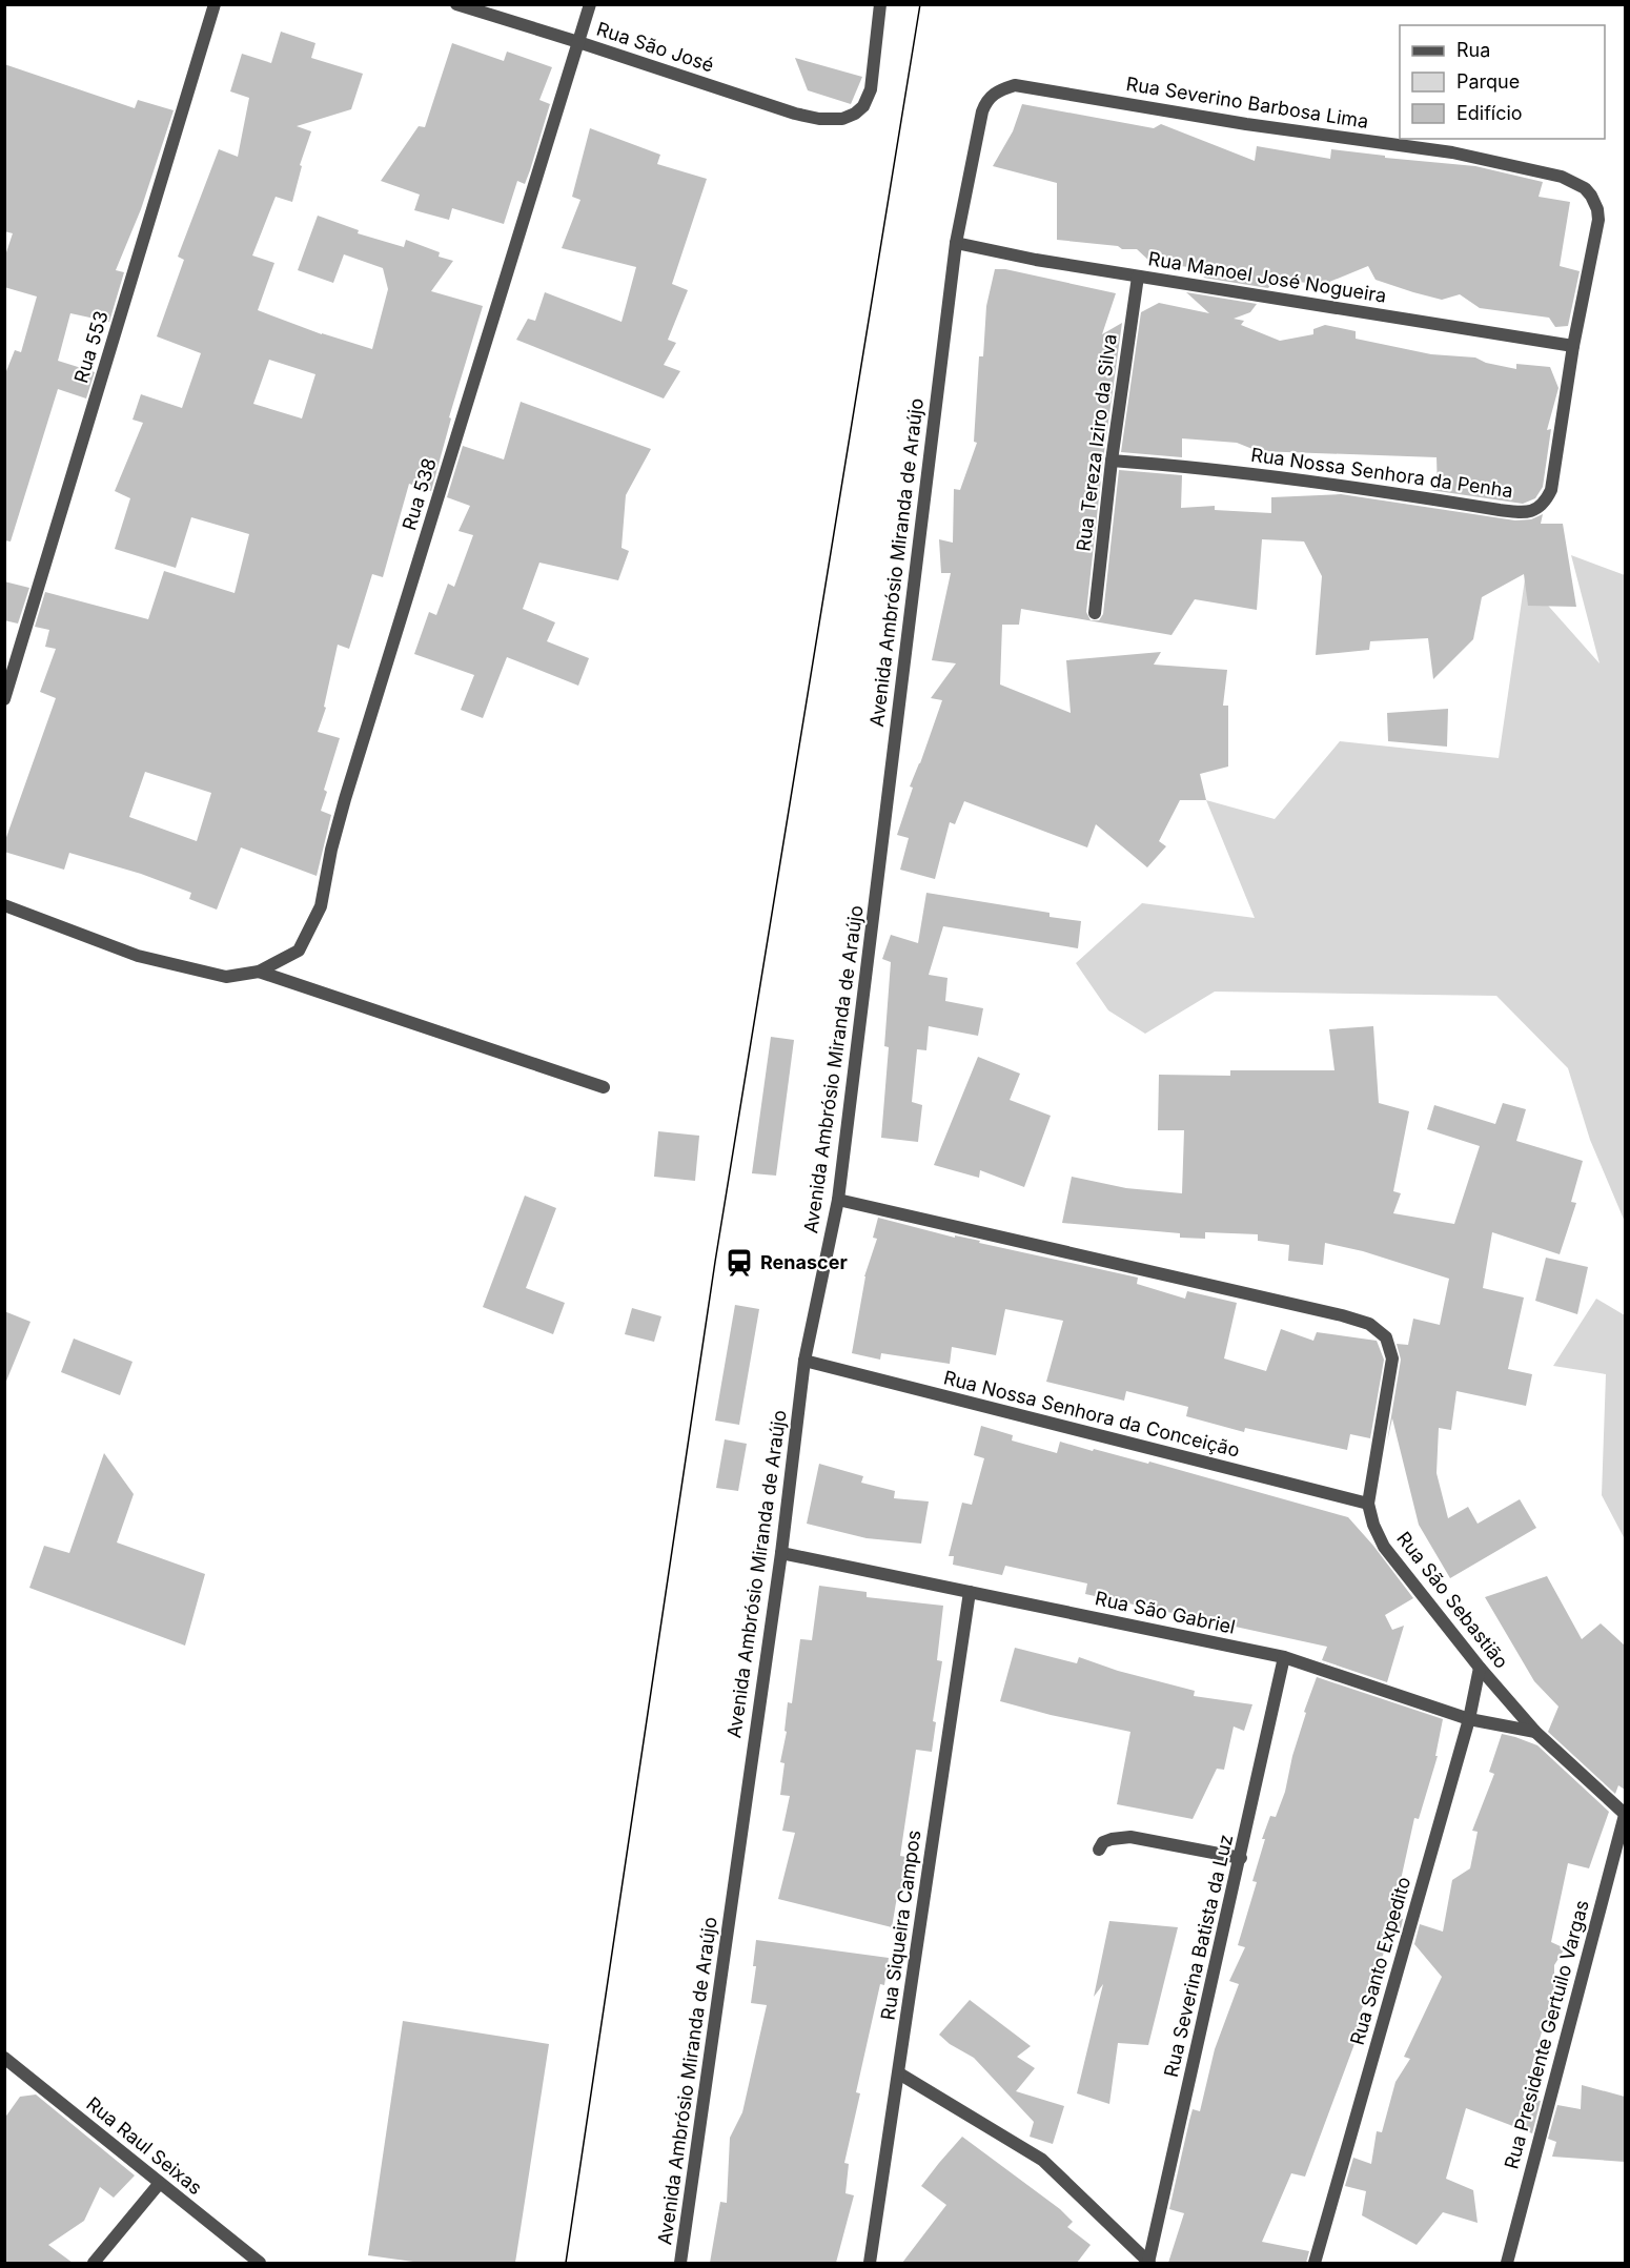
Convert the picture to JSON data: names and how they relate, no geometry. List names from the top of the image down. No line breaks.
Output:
{"streets":{"street":["Rua São José","Rua Severino Barbosa Lima","Rua Manoel José Nogueira","Rua 553","Rua Tereza Iziro da Silva","Rua Nossa Senhora da Penha","Rua 538","Avenida Ambrósio Miranda de Araújo","Rua Nossa Senhora da Conceição","Rua São Sebastião","Rua São Gabriel","Rua Siqueira Campos","Rua Severina Batista da Luz","Rua Santo Expedito","Rua Presidente Gertuilo Vargas","Rua Raul Seixas"]},"crossings":[["Rua São José","Rua 538"],["Rua Severino Barbosa Lima","Rua Nossa Senhora da Penha"],["Rua Severino Barbosa Lima","Avenida Ambrósio Miranda de Araújo"],["Rua Manoel José Nogueira","Rua Tereza Iziro da Silva"],["Rua Manoel José Nogueira","Rua Nossa Senhora da Penha"],["Rua Manoel José Nogueira","Avenida Ambrósio Miranda de Araújo"],["Rua Tereza Iziro da Silva","Rua Nossa Senhora da Penha"],["Avenida Ambrósio Miranda de Araújo","Rua Nossa Senhora da Conceição"],["Avenida Ambrósio Miranda de Araújo","Rua São Sebastião"],["Avenida Ambrósio Miranda de Araújo","Rua São Gabriel"],["Rua Nossa Senhora da Conceição","Rua São Sebastião"],["Rua São Sebastião","Rua São Gabriel"],["Rua São Sebastião","Rua Santo Expedito"],["Rua São Sebastião","Rua Presidente Gertuilo Vargas"],["Rua São Gabriel","Rua Siqueira Campos"],["Rua São Gabriel","Rua Severina Batista da Luz"],["Rua São Gabriel","Rua Santo Expedito"]],"places":{"station":["Renascer"]},"legend":["Rua","Parque","Edifício"]}
